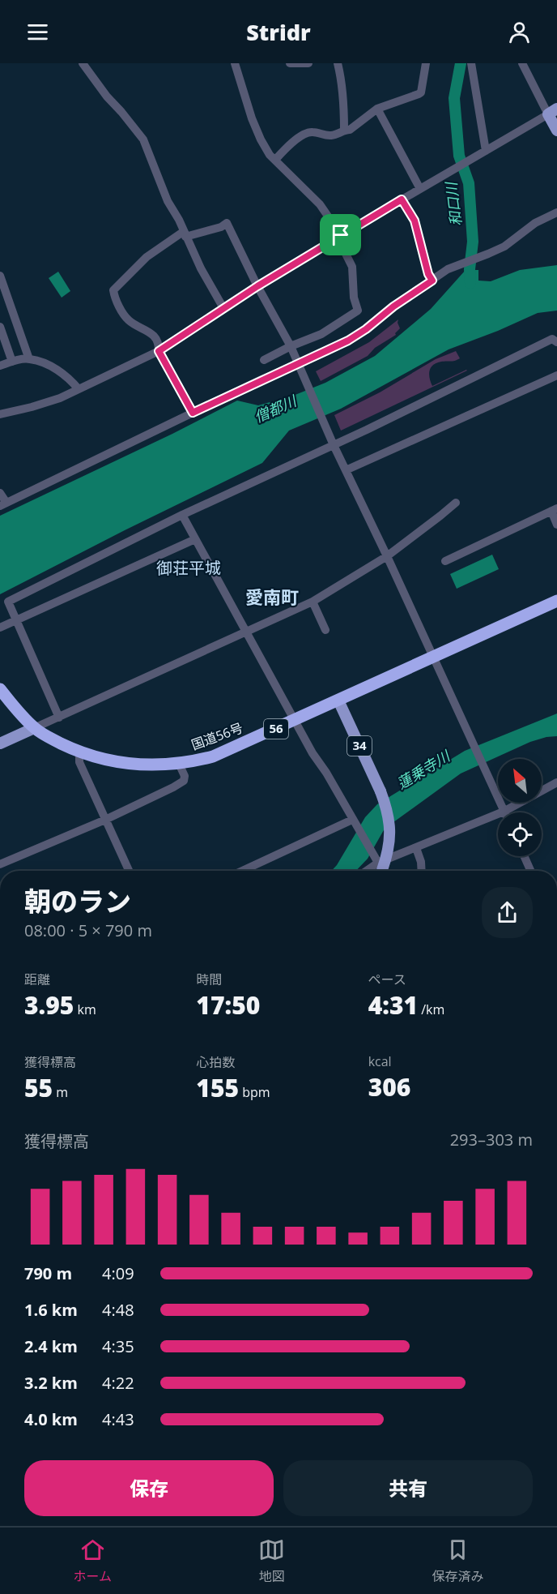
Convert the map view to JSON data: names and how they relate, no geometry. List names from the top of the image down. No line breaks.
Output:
{"streets":{"highway":["56","国道56号"],"main road":["34"]},"crossings":[["国道56号","34"]],"districts":["御荘平城","愛南町"],"water":["和口川","僧都川","蓮乗寺川"],"north":"top left","page":{"header":"Stridr","heading":["朝のラン","08:00 · 5 × 790 m"],"stats":[["距離","3.95 km"],["時間","17:50"],["ペース","4:31 /km"],["獲得標高","55 m"],["心拍数","155 bpm"],["kcal","306"]],"chart":["獲得標高","293–303 m"],"list":[{"name":"790 m","note":"4:09"},{"name":"1.6 km","note":"4:48"},{"name":"2.4 km","note":"4:35"},{"name":"3.2 km","note":"4:22"},{"name":"4.0 km","note":"4:43"}],"buttons":["保存","共有"],"tabs":["ホーム","地図","保存済み"]}}
